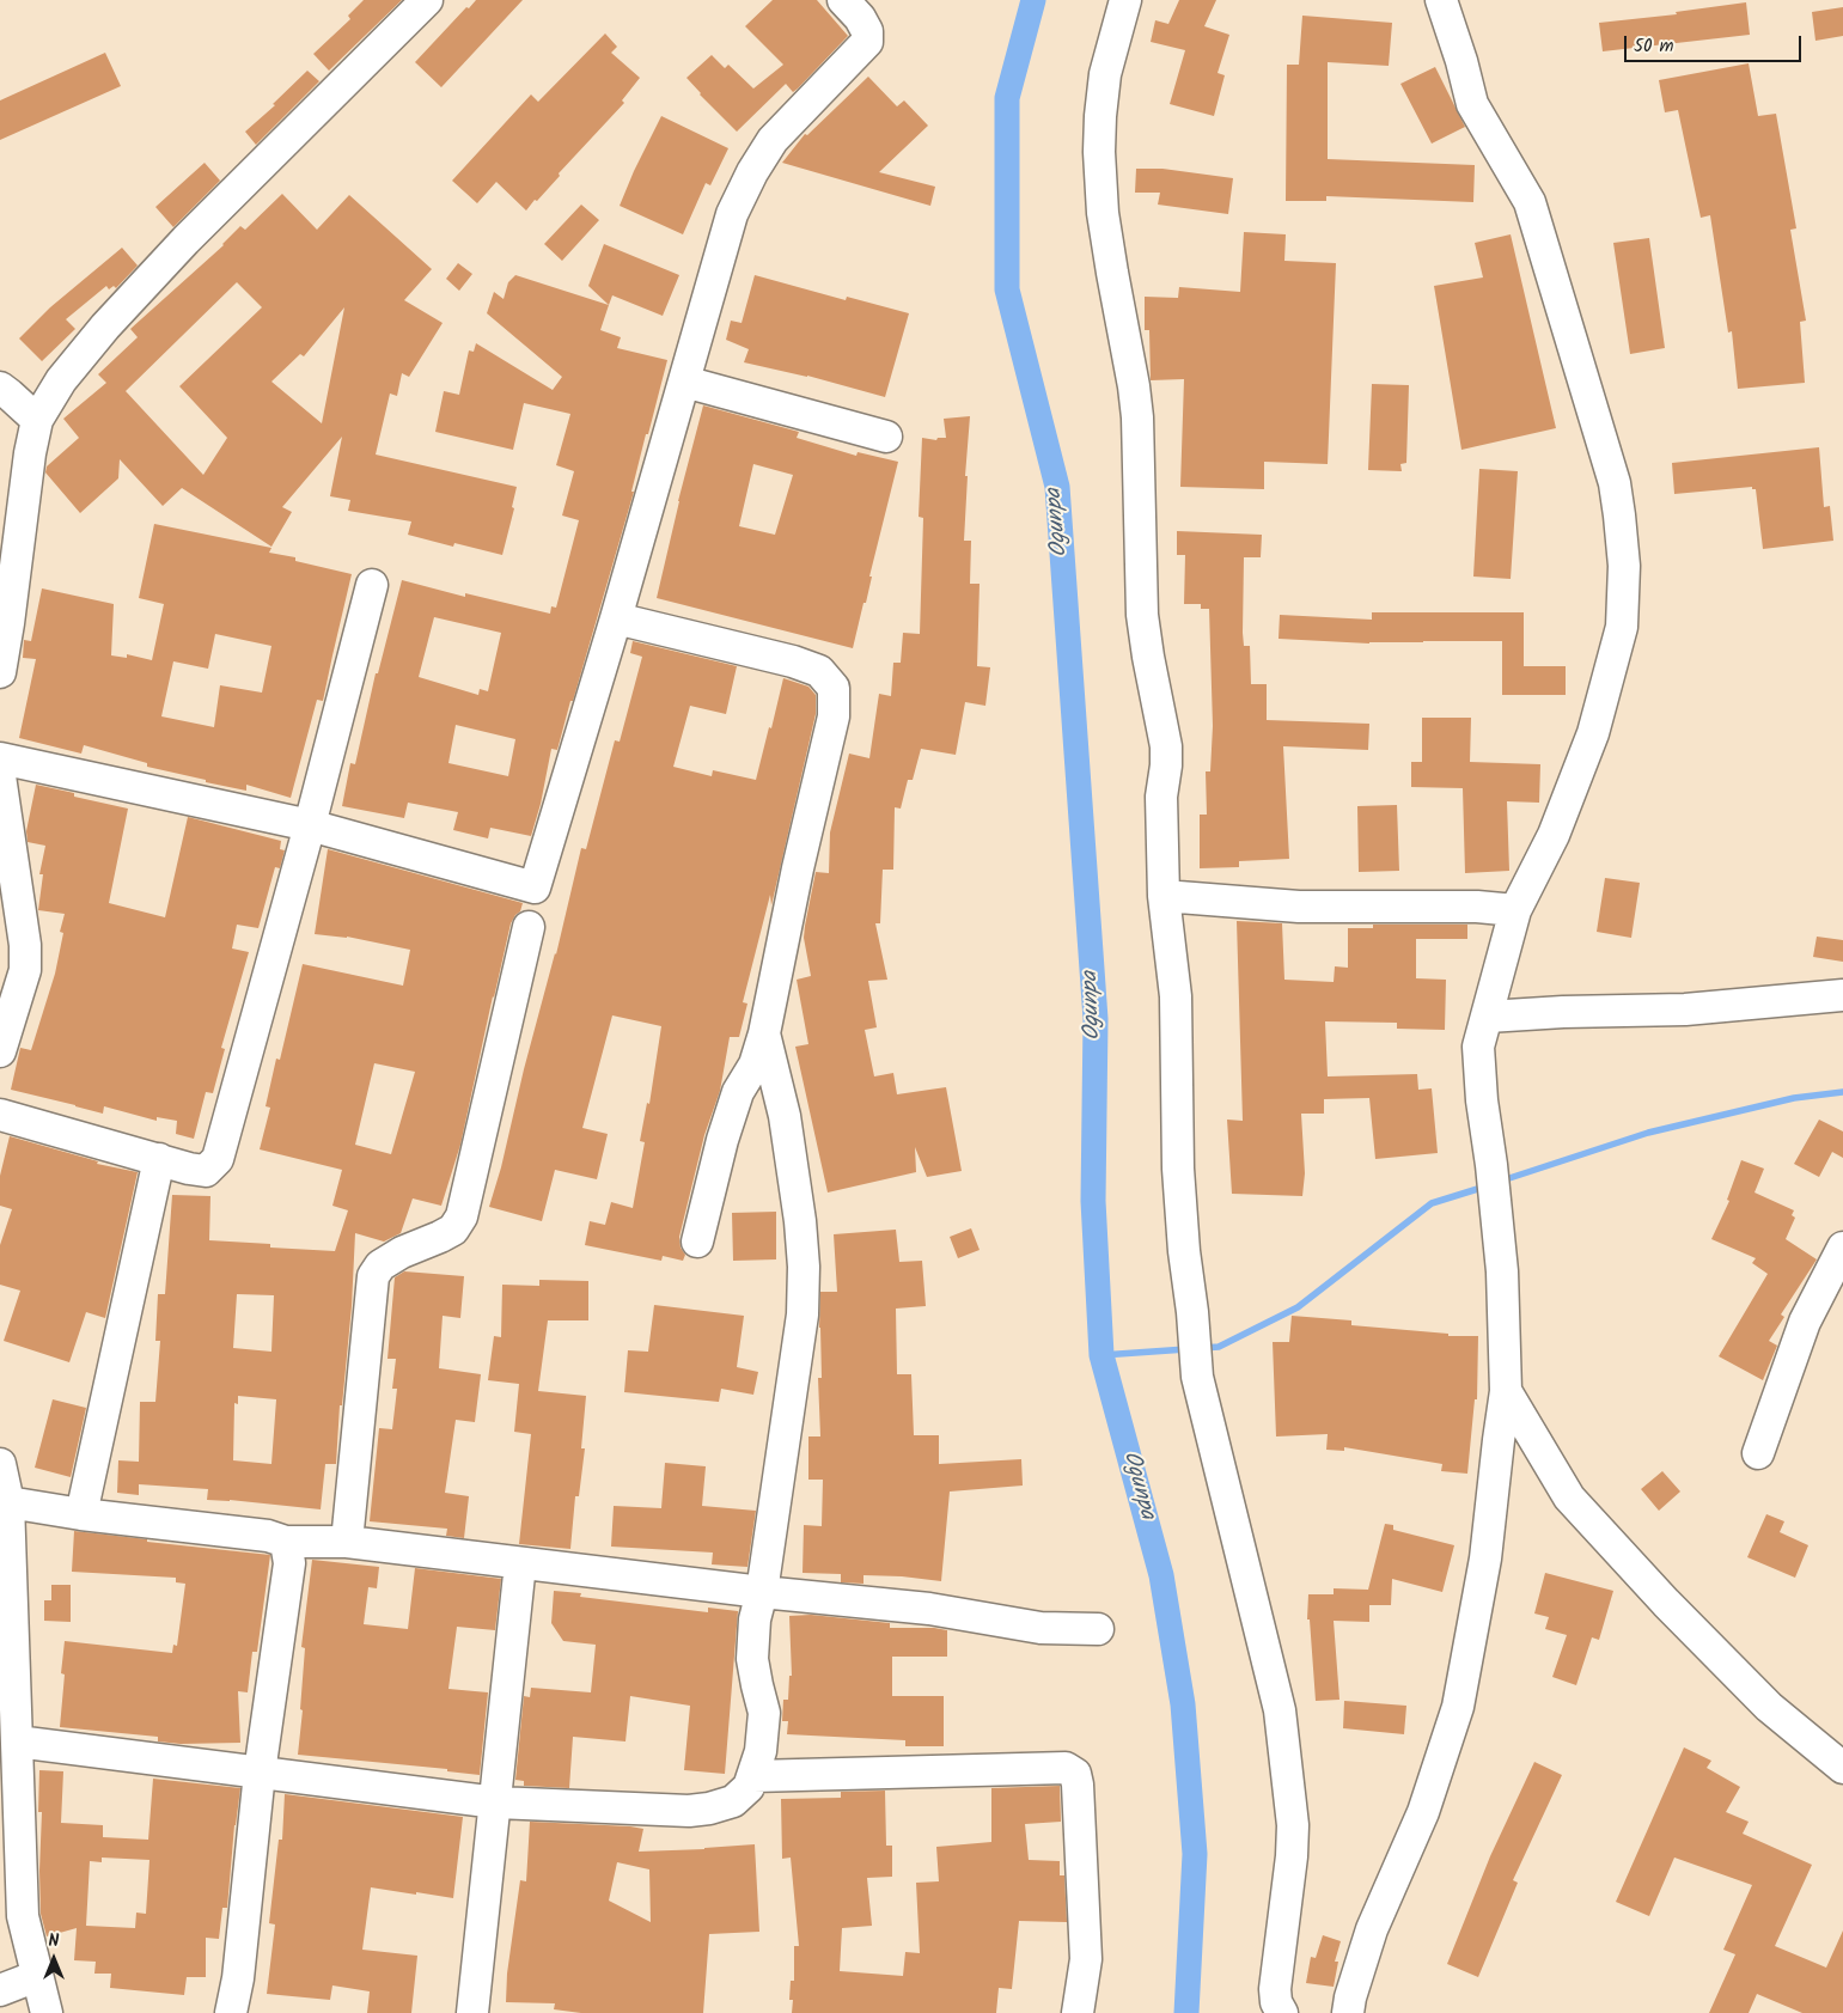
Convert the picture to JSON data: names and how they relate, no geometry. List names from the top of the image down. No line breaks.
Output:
{"water":["Ogunpa"],"scale_bar":"50 m","north":"top"}
